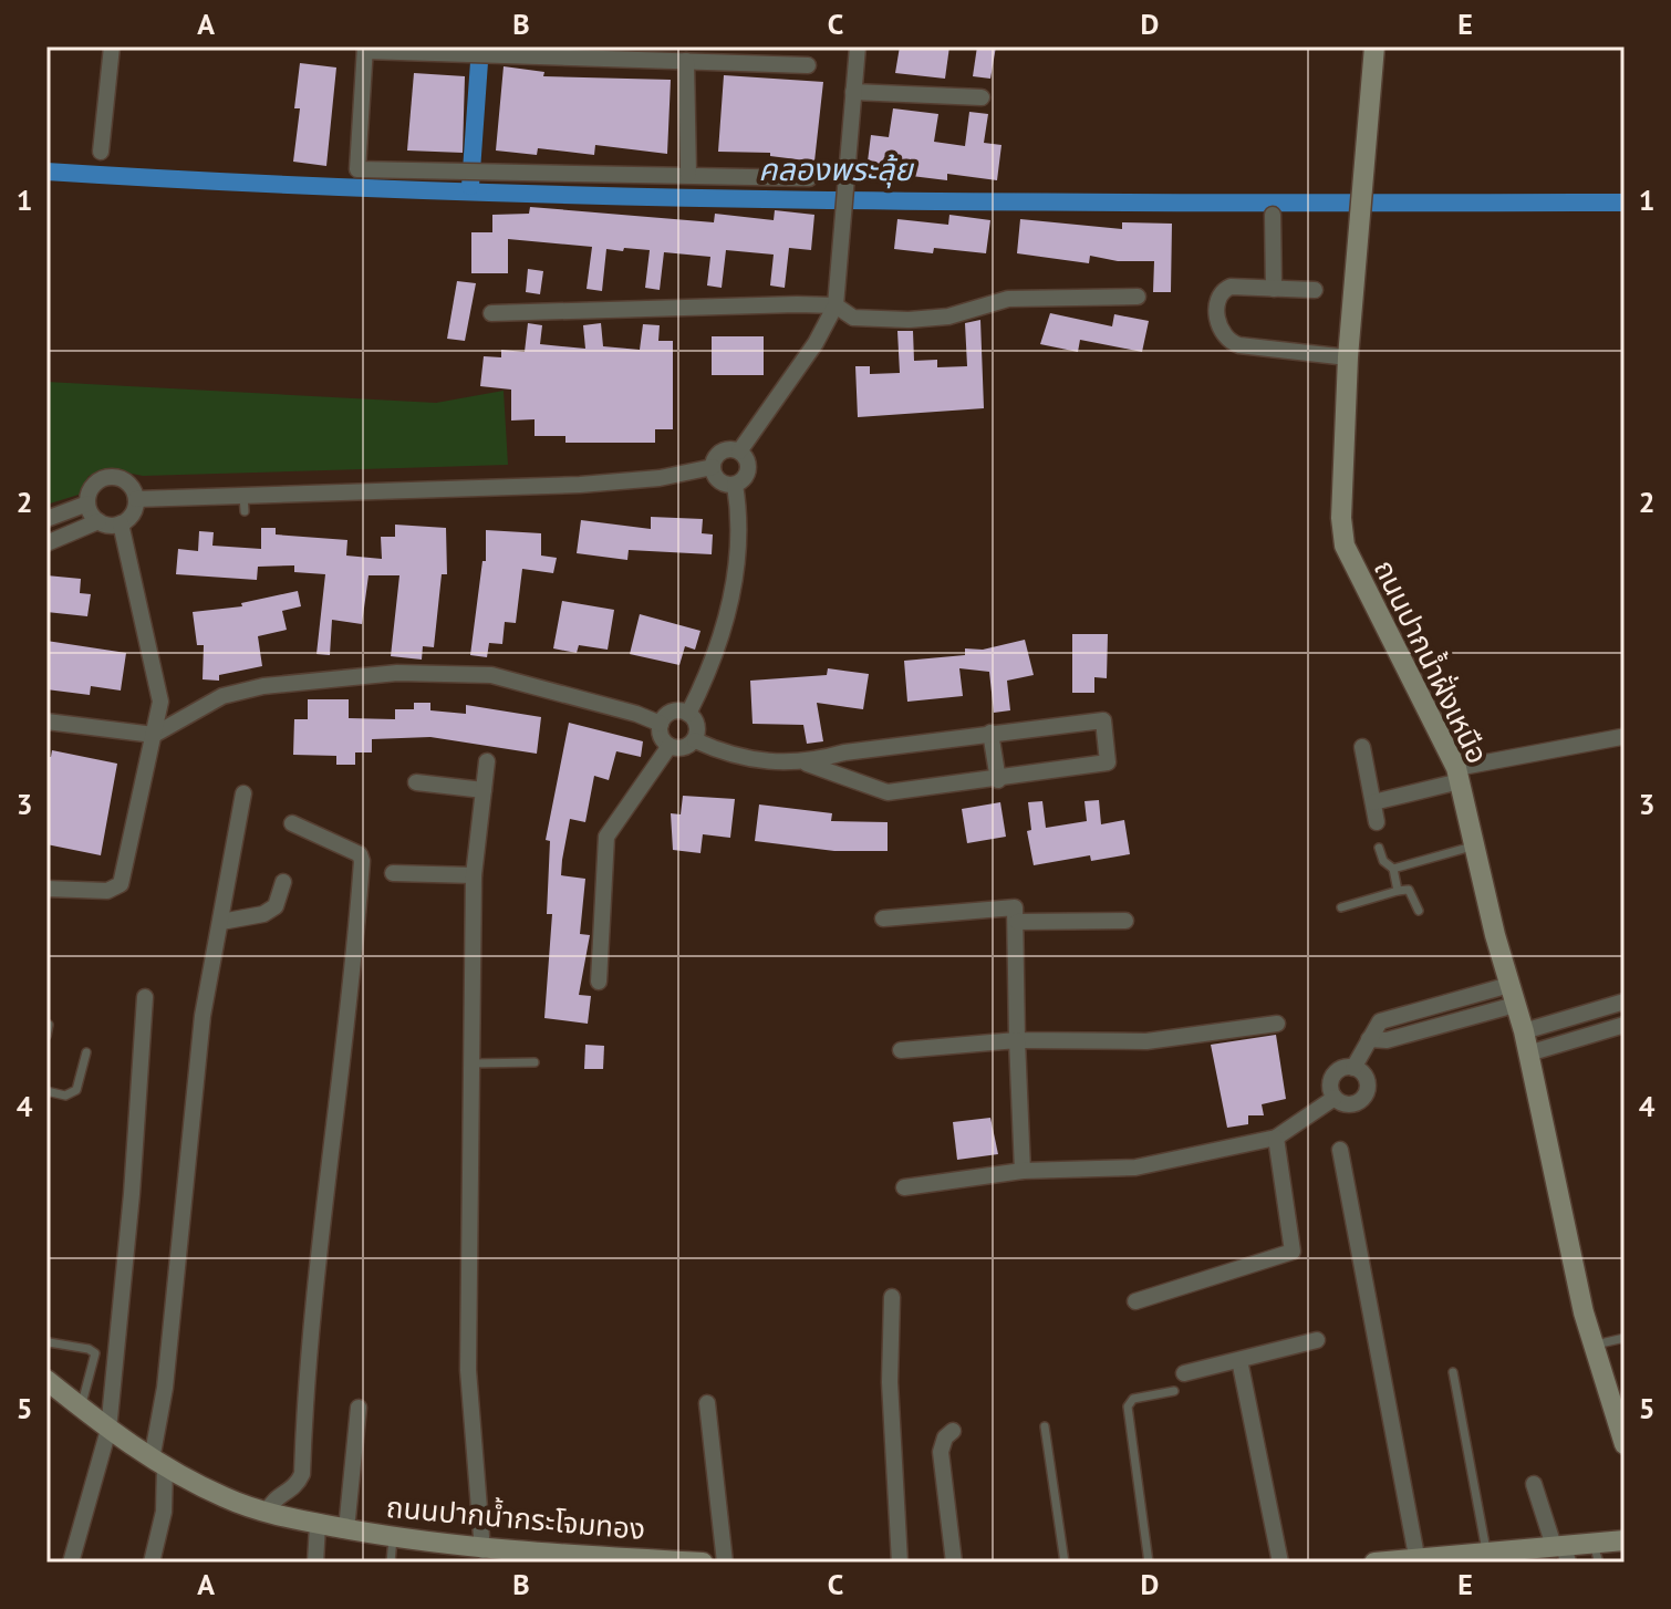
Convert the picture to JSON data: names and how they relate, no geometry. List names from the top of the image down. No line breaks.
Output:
{"streets":{"street":["ถนนปากน้ำฝั่งเหนือ","ถนนปากน้ำกระโจมทอง"]},"water":["คลองพระลุ้ย"],"grid":{"columns":["A","B","C","D","E"],"rows":["1","2","3","4","5"]}}
